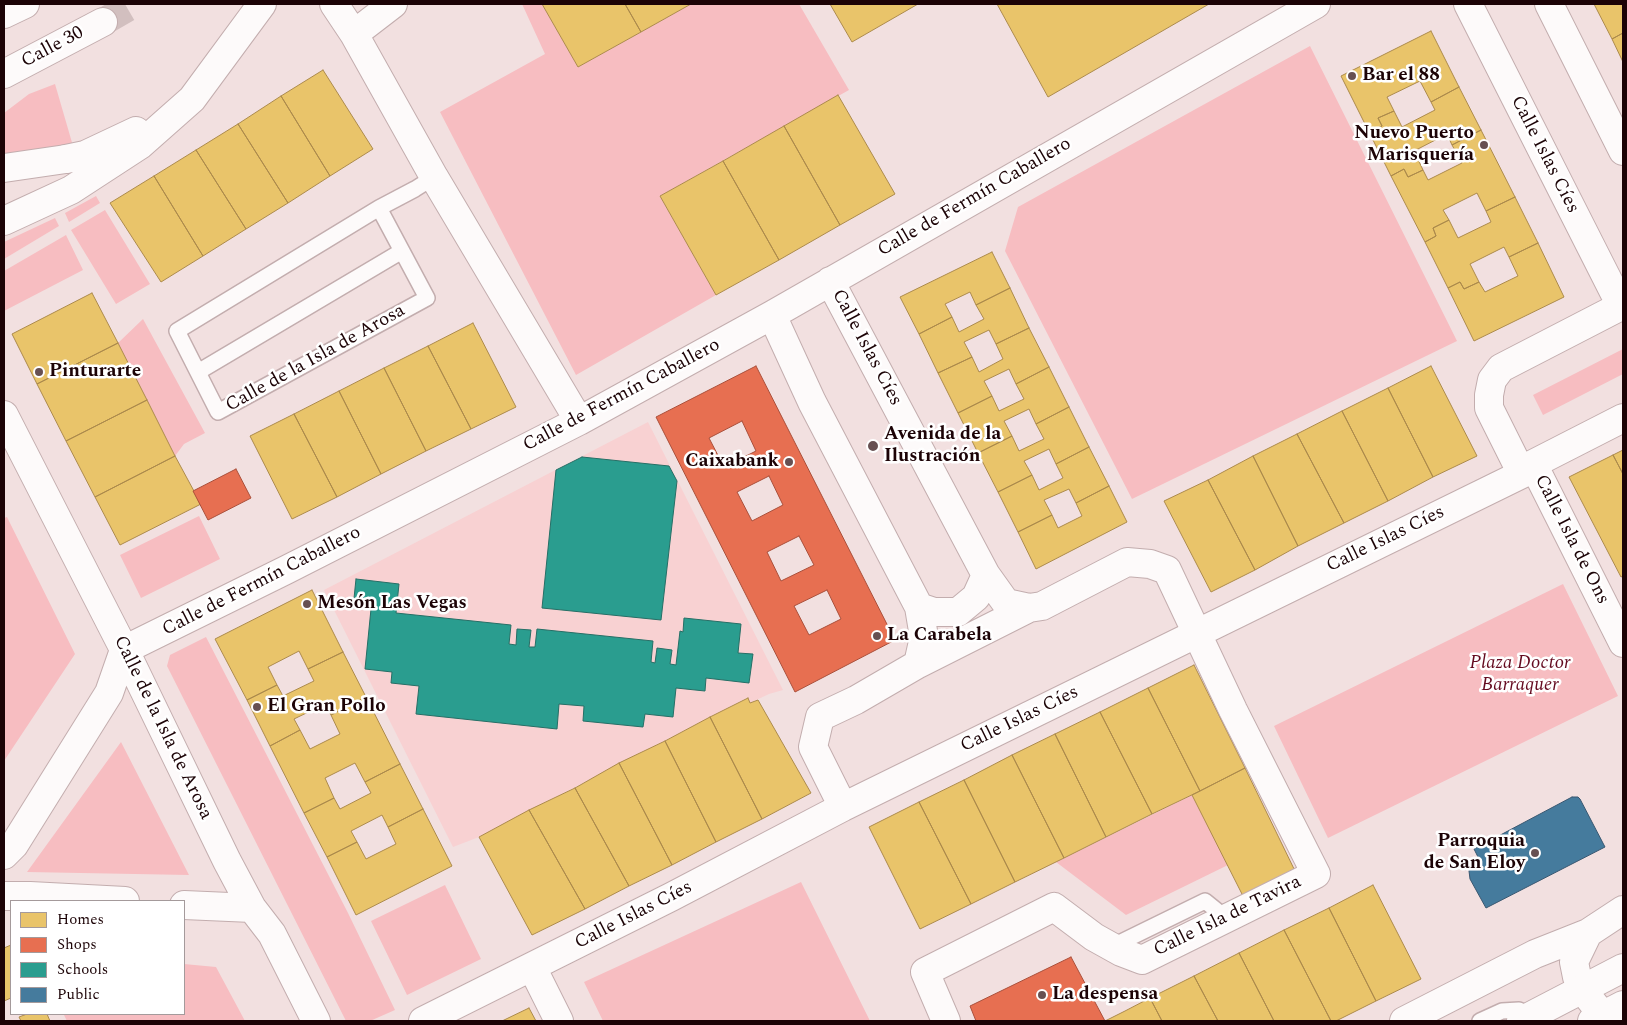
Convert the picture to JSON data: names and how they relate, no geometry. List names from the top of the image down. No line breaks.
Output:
{"streets":{"main road":["Calle 30","Calle Islas Cíes","Calle de Fermín Caballero","Calle de la Isla de Arosa","Calle Isla de Ons","Calle Isla de Tavira"]},"crossings":[["Calle Islas Cíes","Calle de Fermín Caballero"],["Calle Islas Cíes","Calle Isla de Ons"],["Calle Islas Cíes","Calle Isla de Tavira"],["Calle de Fermín Caballero","Calle de la Isla de Arosa"]],"parks":["Plaza Doctor Barraquer"],"places":["Bar el 88","Nuevo Puerto Marisquería","Pinturarte","Avenida de la Ilustración","Caixabank","Mesón Las Vegas","La Carabela","El Gran Pollo","Parroquia de San Eloy","La despensa"],"legend":["Homes","Shops","Schools","Public"]}
